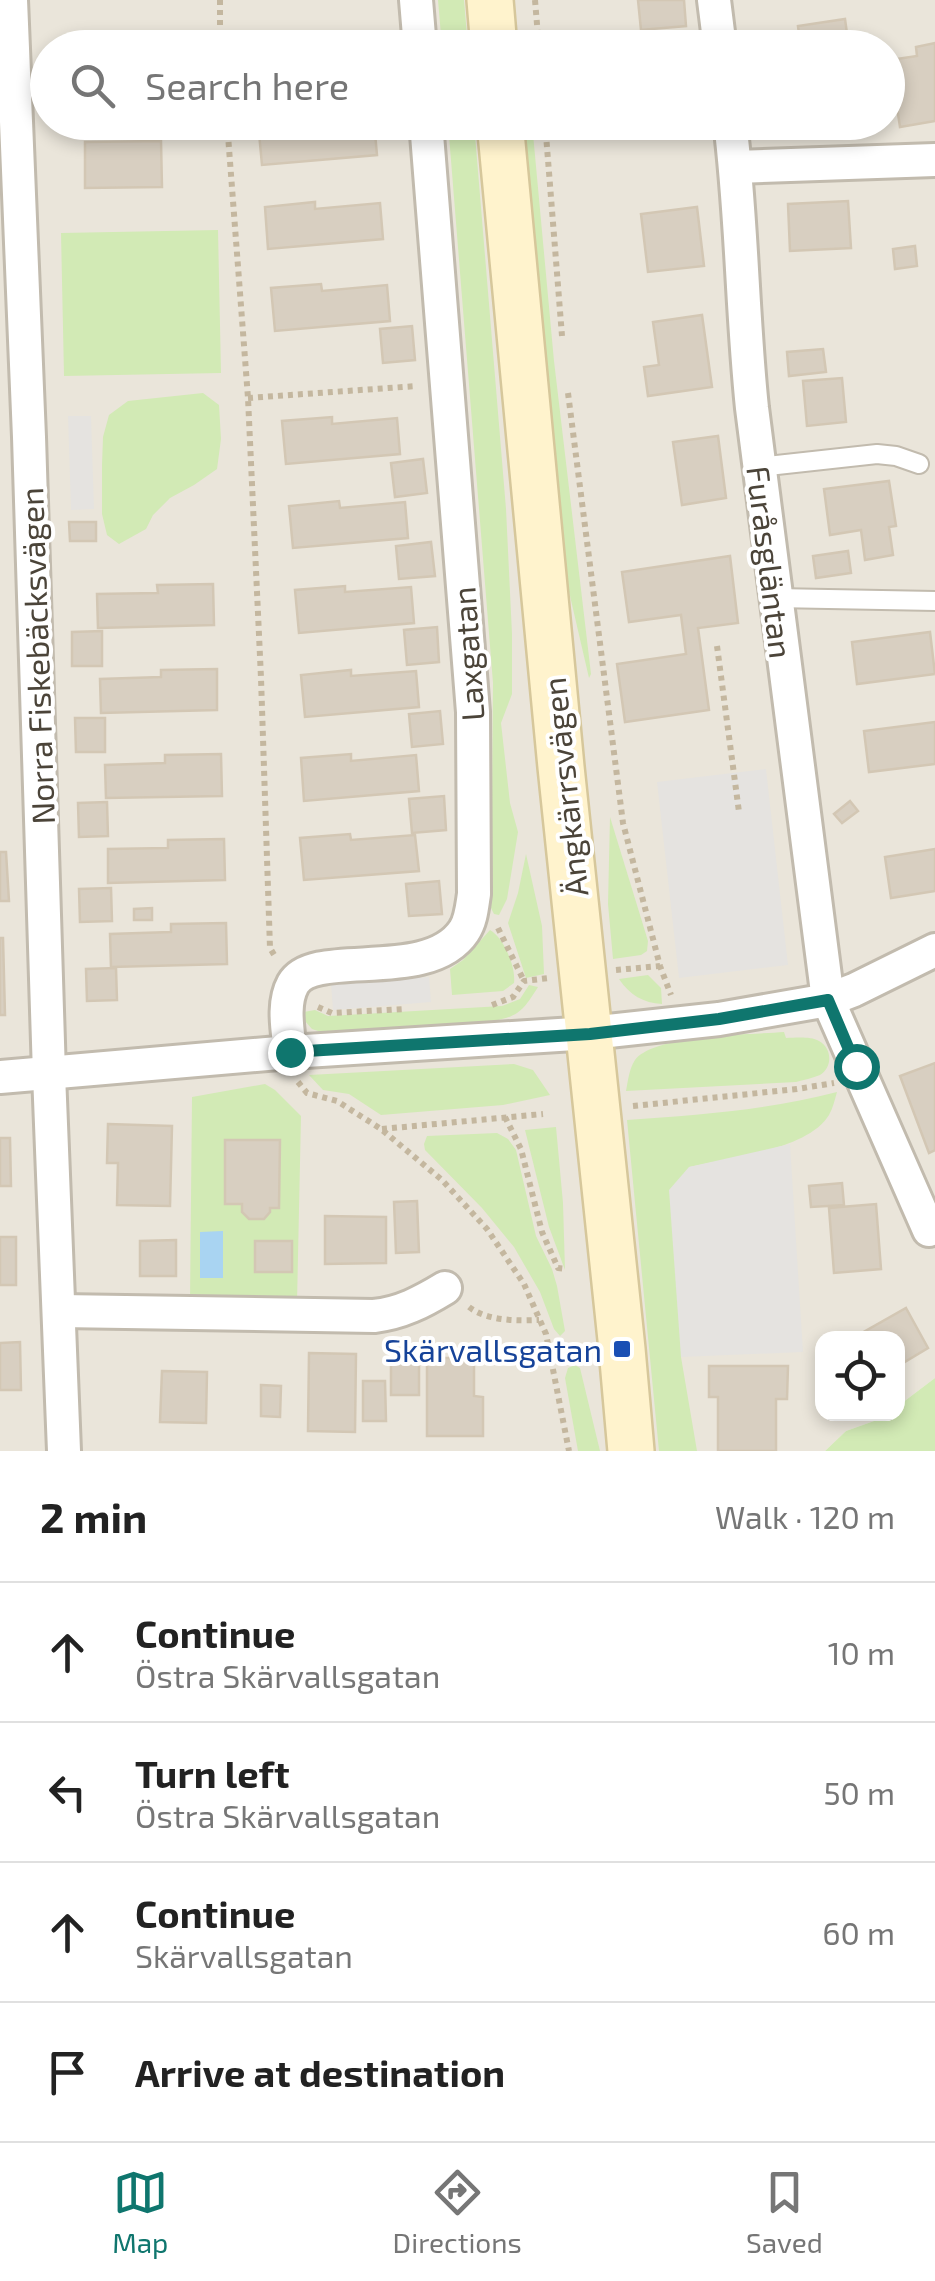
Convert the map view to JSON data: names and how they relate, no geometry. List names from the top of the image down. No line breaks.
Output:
{"streets":{"street":["Furåsgläntan","Laxgatan","Norra Fiskebäcksvägen","Ängkärrsvägen"]},"places":{"transit":["Skärvallsgatan"]},"page":{"search":"Search here","heading":["2 min","Walk · 120 m"],"list":[["Continue","Östra Skärvallsgatan","10 m"],["Turn left","Östra Skärvallsgatan","50 m"],["Continue","Skärvallsgatan","60 m"],"Arrive at destination"],"nav":["Map","Directions","Saved"]}}
